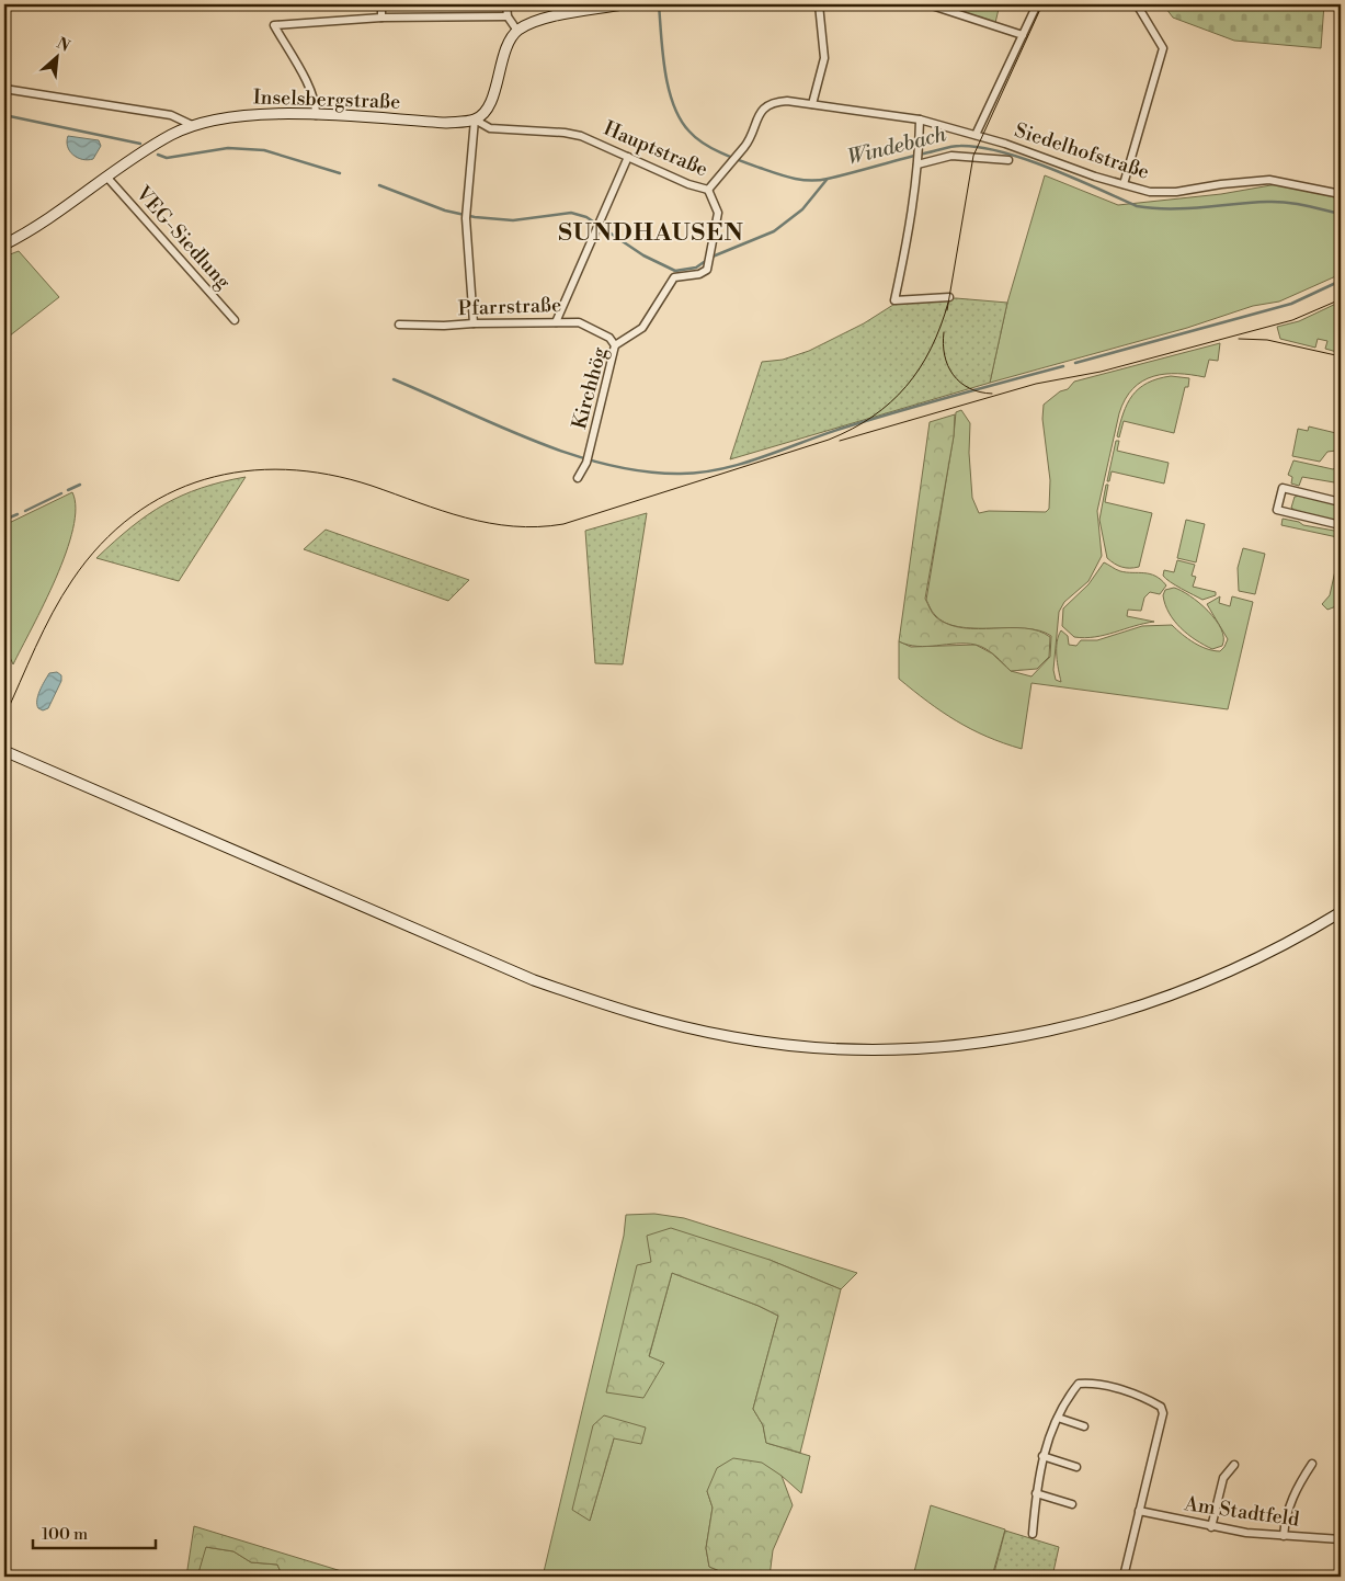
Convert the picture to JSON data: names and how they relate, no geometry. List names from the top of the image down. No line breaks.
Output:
{"streets":{"main road":["Inselsbergstraße"],"street":["Hauptstraße","Siedelhofstraße","VEG-Siedlung","Pfarrstraße","Kirchhög","Am Stadtfeld"]},"crossings":[["Inselsbergstraße","Hauptstraße"],["Inselsbergstraße","VEG-Siedlung"],["Hauptstraße","Siedelhofstraße"],["Hauptstraße","Kirchhög"],["Pfarrstraße","Kirchhög"]],"districts":["SUNDHAUSEN"],"water":["Windebach"],"scale_bar":"100 m","north":"top right"}
